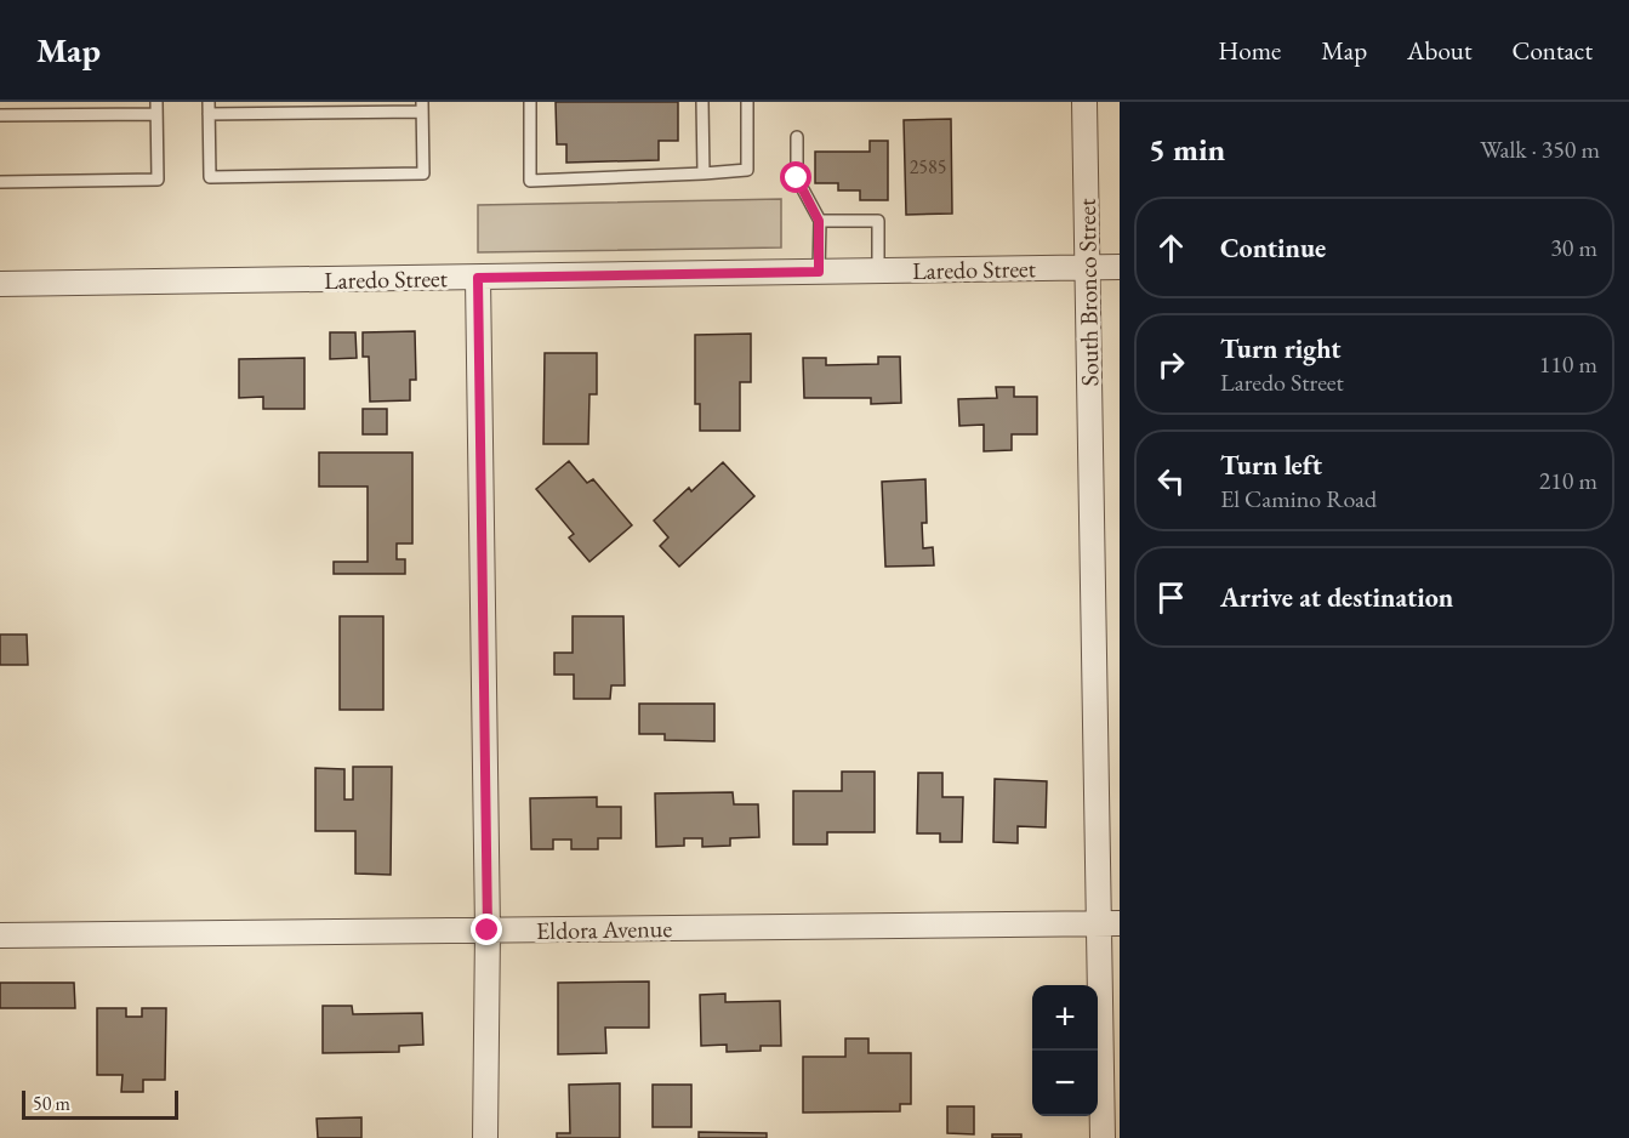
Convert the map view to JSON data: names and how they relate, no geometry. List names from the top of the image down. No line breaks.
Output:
{"streets":{"street":["Laredo Street","South Bronco Street","Eldora Avenue"]},"crossings":[["Laredo Street","South Bronco Street"],["South Bronco Street","Eldora Avenue"]],"house_numbers":["2585"],"scale_bar":"50 m","page":{"header":"Map","nav":["Home","Map","About","Contact"],"heading":["5 min","Walk · 350 m"],"list":[["Continue","30 m"],["Turn right","Laredo Street","110 m"],["Turn left","El Camino Road","210 m"],"Arrive at destination"],"map_buttons":["+","−"],"scale":"50 m"}}
